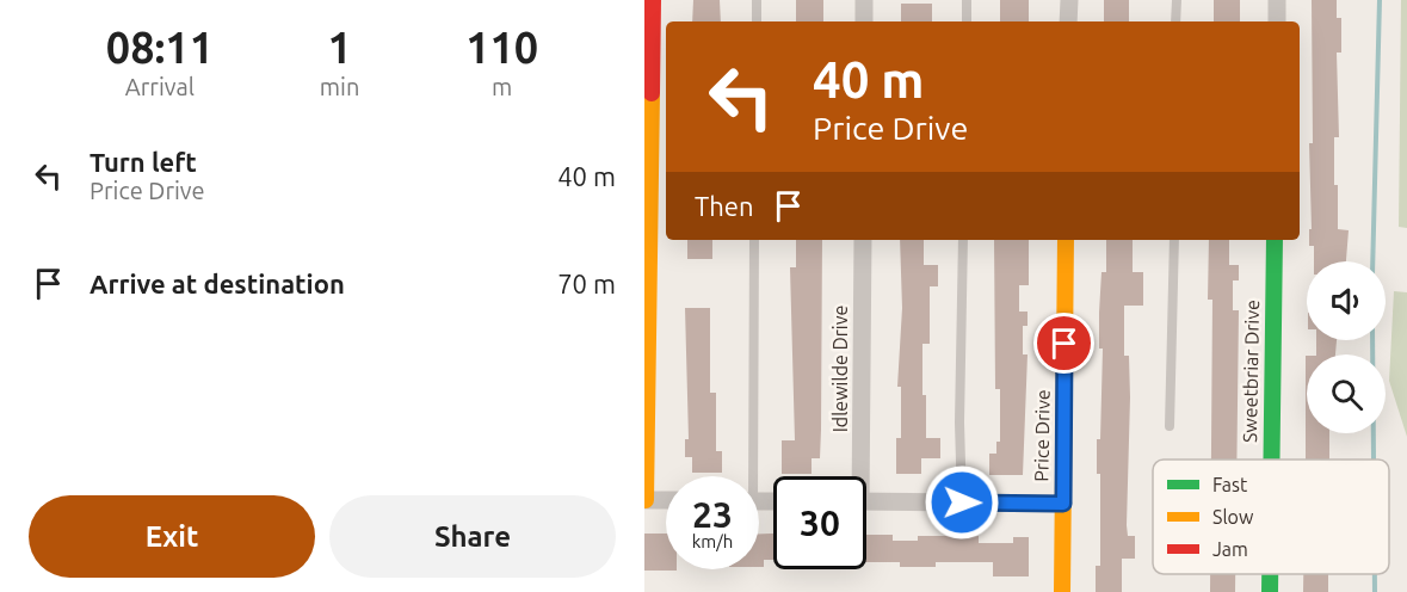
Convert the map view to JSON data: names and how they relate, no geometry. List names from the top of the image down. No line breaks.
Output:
{"streets":{"street":["Idlewilde Drive","Sweetbriar Drive","Price Drive"]},"legend":["Fast","Slow","Jam"],"page":{"eta":["08:11","Arrival","1","min","110","m"],"turn":["40 m","Price Drive"],"list":[{"name":"Turn left","note":"Price Drive","value":"40 m"},{"name":"Arrive at destination","value":"70 m"}],"then":"Then","speed":"23 km/h","limit":"30","buttons":["Exit","Share"]}}
